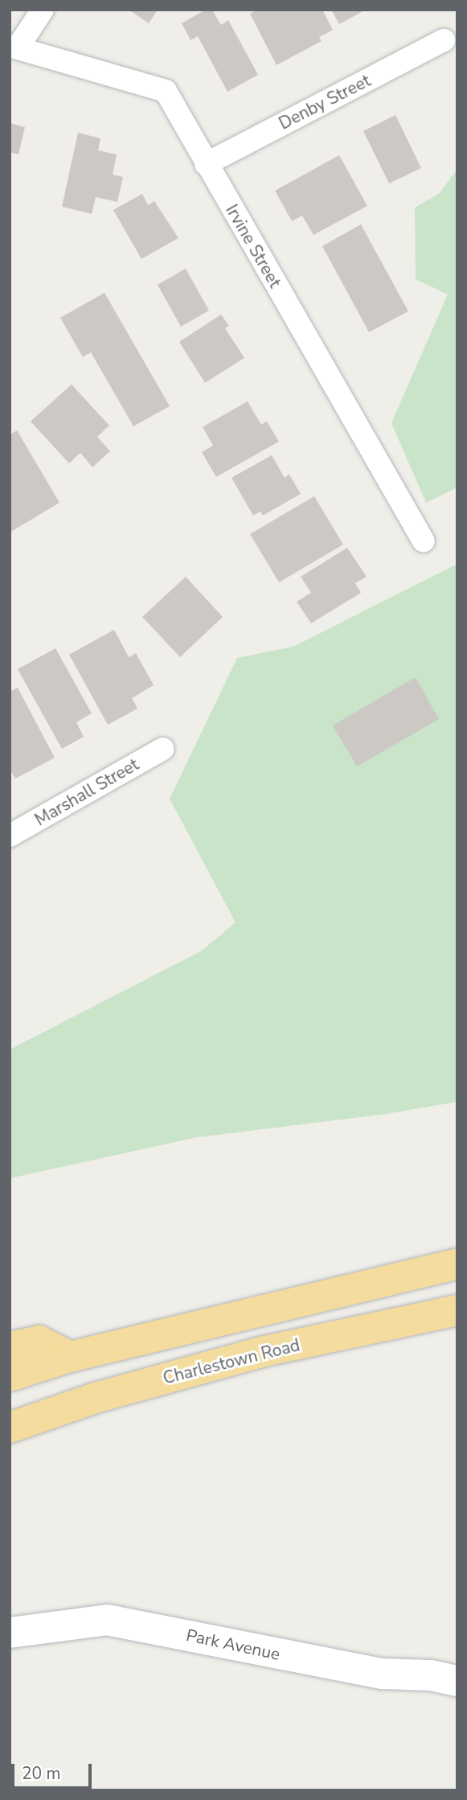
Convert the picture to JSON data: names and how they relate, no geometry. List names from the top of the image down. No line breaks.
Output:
{"streets":{"highway":["Charlestown Road"],"main road":["Park Avenue"],"street":["Denby Street","Irvine Street","Marshall Street"]},"crossings":[["Denby Street","Irvine Street"]],"scale_bar":"20 m"}
